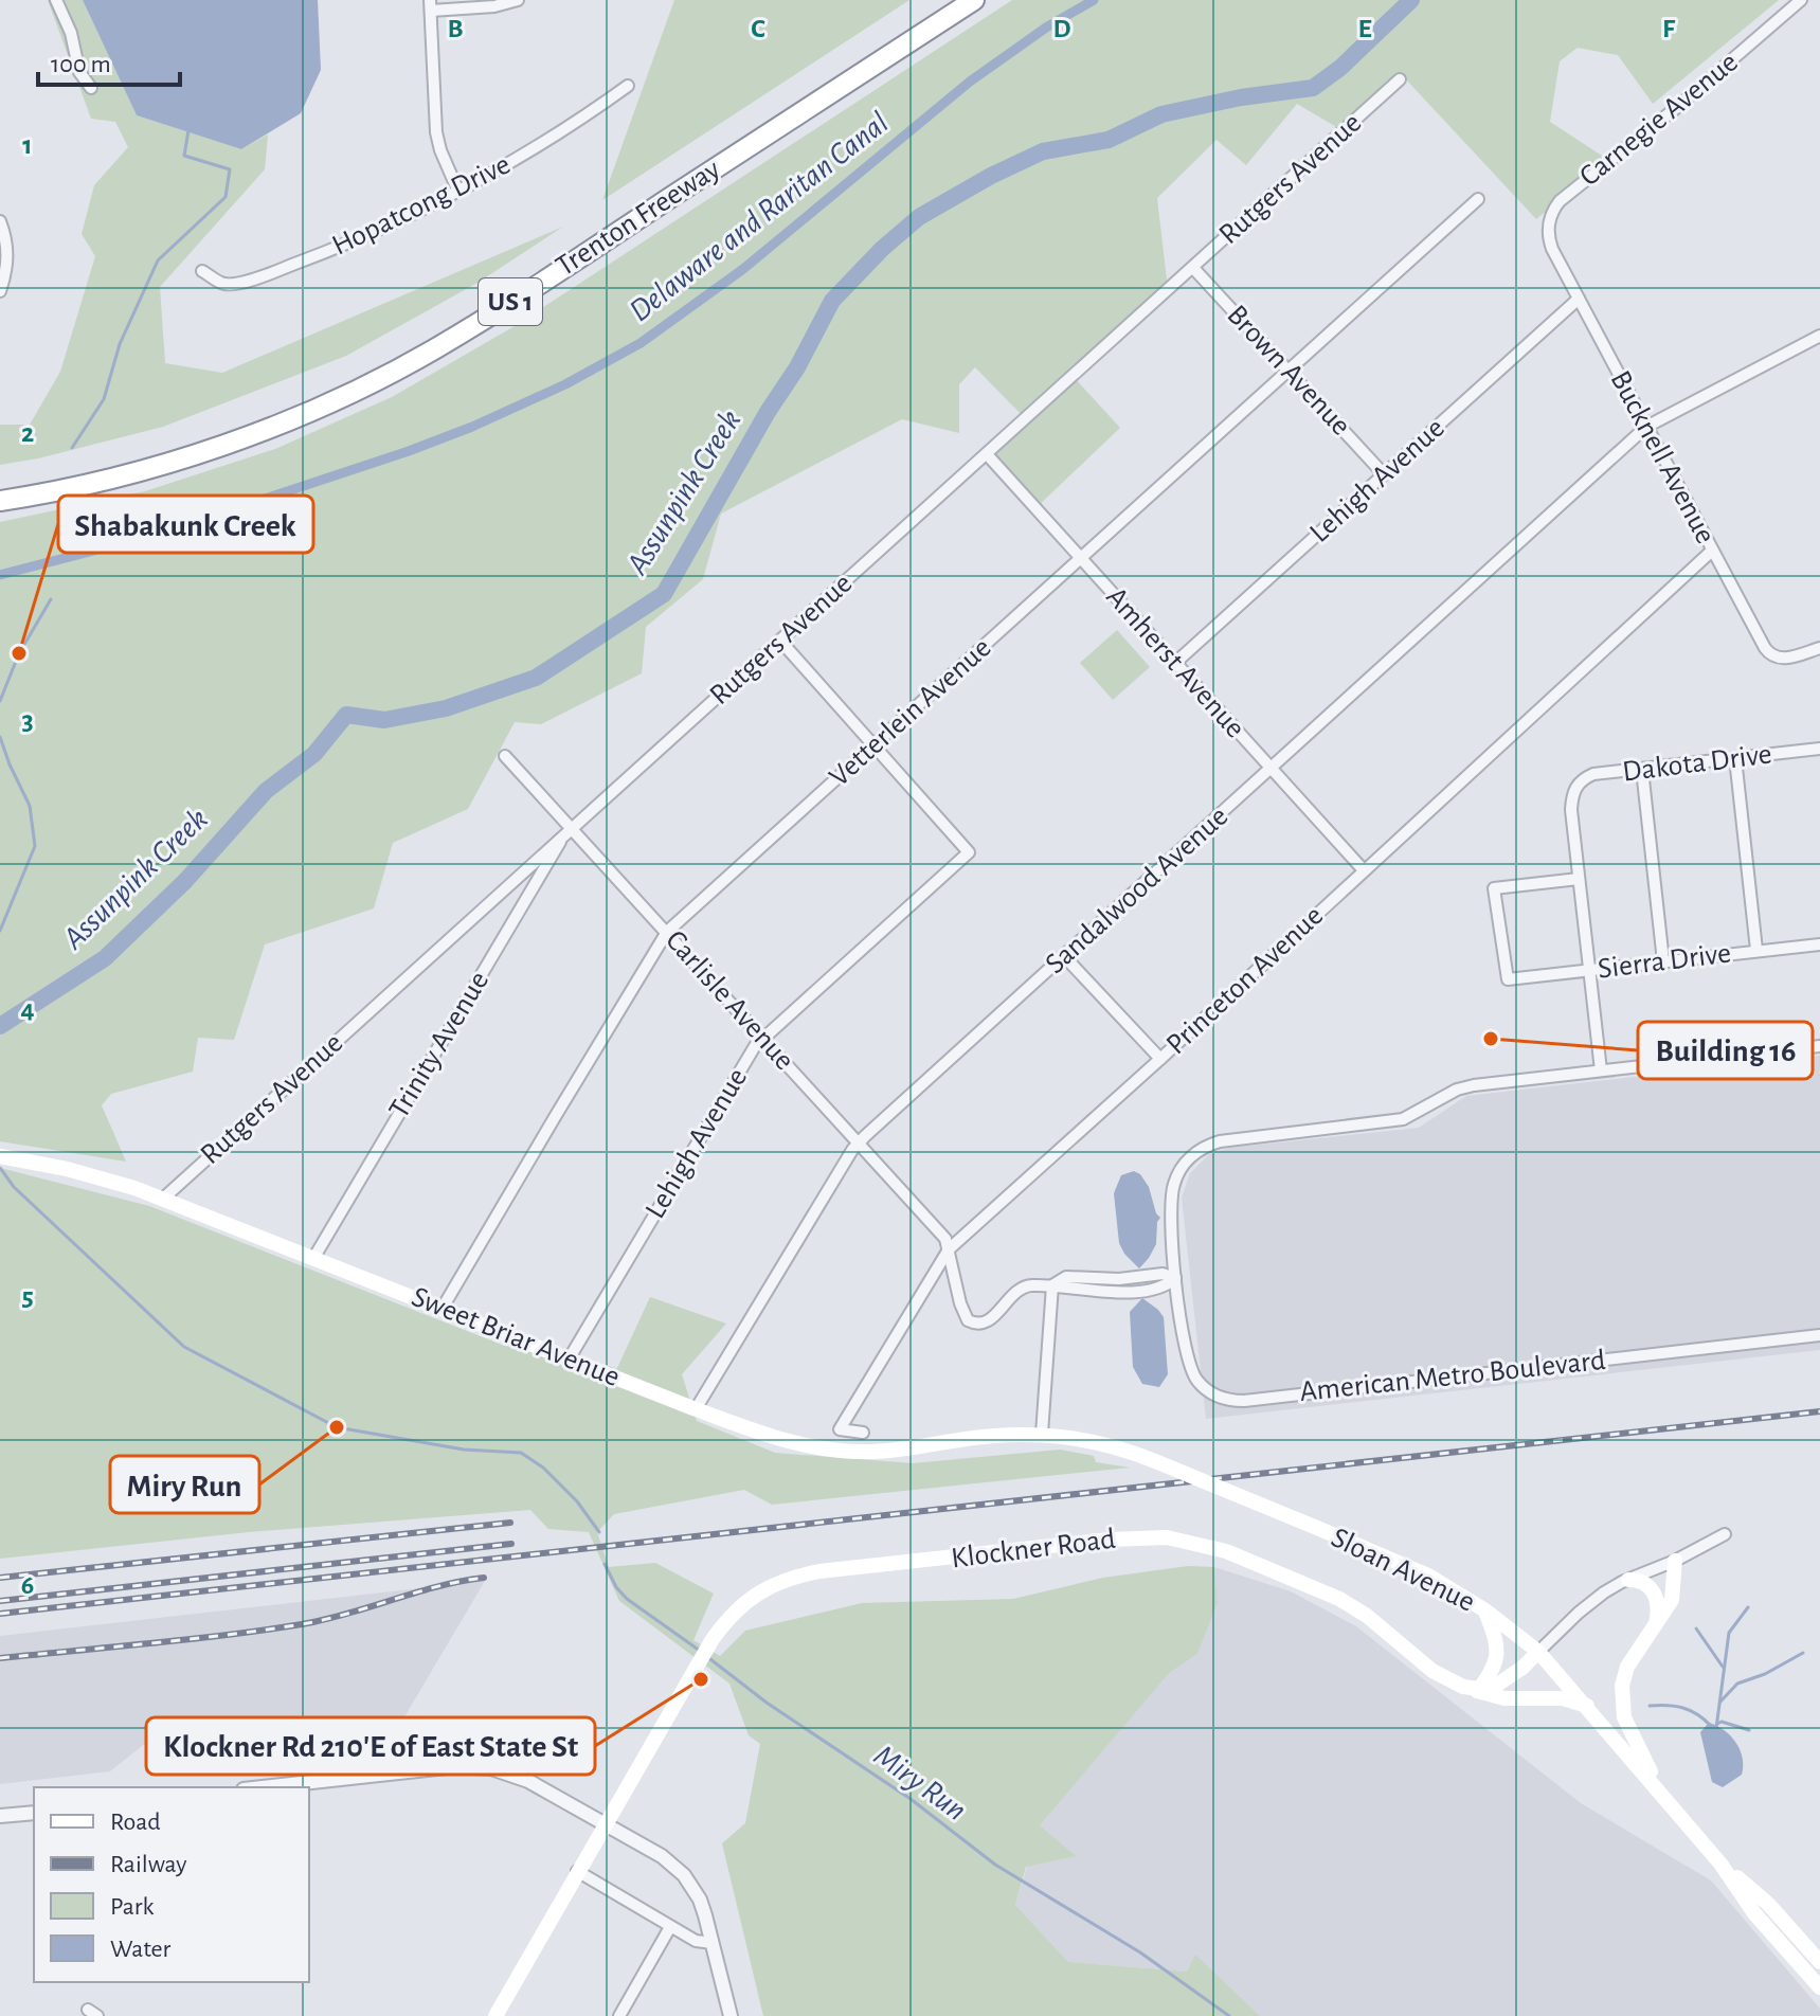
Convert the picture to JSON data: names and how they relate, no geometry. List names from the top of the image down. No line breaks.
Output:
{"streets":{"highway":["Trenton Freeway","US 1"],"main road":["Sweet Briar Avenue","Klockner Road","Sloan Avenue"],"street":["Carnegie Avenue","Rutgers Avenue","Hopatcong Drive","Brown Avenue","Bucknell Avenue","Lehigh Avenue","Amherst Avenue","Vetterlein Avenue","Dakota Drive","Sandalwood Avenue","Sierra Drive","Princeton Avenue","Carlisle Avenue","Trinity Avenue","American Metro Boulevard"]},"crossings":[["Carnegie Avenue","Bucknell Avenue"],["Rutgers Avenue","Brown Avenue"],["Rutgers Avenue","Amherst Avenue"],["Rutgers Avenue","Carlisle Avenue"],["Rutgers Avenue","Trinity Avenue"],["Rutgers Avenue","Sweet Briar Avenue"],["Brown Avenue","Lehigh Avenue"],["Brown Avenue","Vetterlein Avenue"],["Bucknell Avenue","Lehigh Avenue"],["Bucknell Avenue","Sandalwood Avenue"],["Bucknell Avenue","Princeton Avenue"],["Lehigh Avenue","Amherst Avenue"],["Lehigh Avenue","Vetterlein Avenue"],["Lehigh Avenue","Carlisle Avenue"],["Lehigh Avenue","Sweet Briar Avenue"],["Amherst Avenue","Vetterlein Avenue"],["Amherst Avenue","Sandalwood Avenue"],["Amherst Avenue","Princeton Avenue"],["Vetterlein Avenue","Carlisle Avenue"],["Vetterlein Avenue","Sweet Briar Avenue"],["Dakota Drive","Sierra Drive"],["Sandalwood Avenue","Carlisle Avenue"],["Sandalwood Avenue","Sweet Briar Avenue"],["Princeton Avenue","Carlisle Avenue"],["Carlisle Avenue","Trinity Avenue"],["Trinity Avenue","Sweet Briar Avenue"],["Sweet Briar Avenue","Sloan Avenue"],["Klockner Road","Sloan Avenue"]],"water":["Delaware and Raritan Canal","Assunpink Creek","Miry Run"],"places":["Shabakunk Creek","Building 16","Miry Run","Klockner Rd 210'E of East State St"],"legend":["Road","Railway","Park","Water"],"scale_bar":"100 m","grid":{"columns":["B","C","D","E","F"],"rows":["1","2","3","4","5","6"]}}
